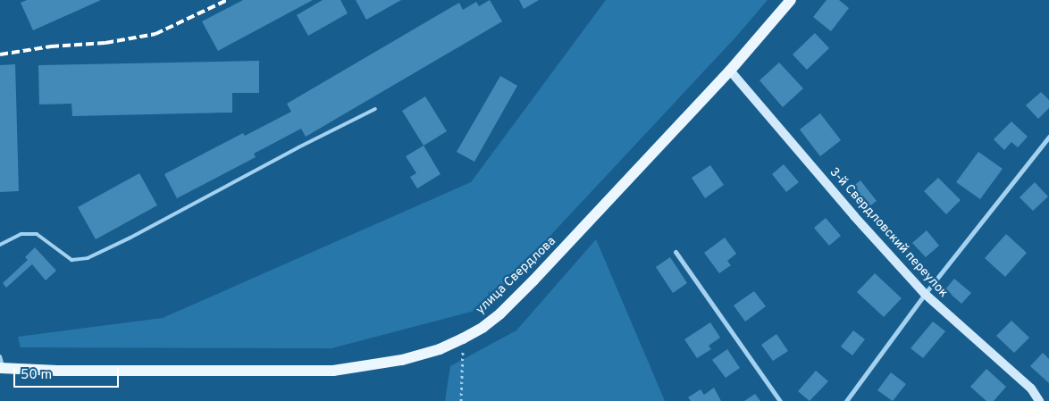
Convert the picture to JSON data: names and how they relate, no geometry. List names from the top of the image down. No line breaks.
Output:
{"streets":{"main road":["3-й Свердловский переулок","улица Свердлова"]},"crossings":[["3-й Свердловский переулок","улица Свердлова"]],"scale_bar":"50 m"}
